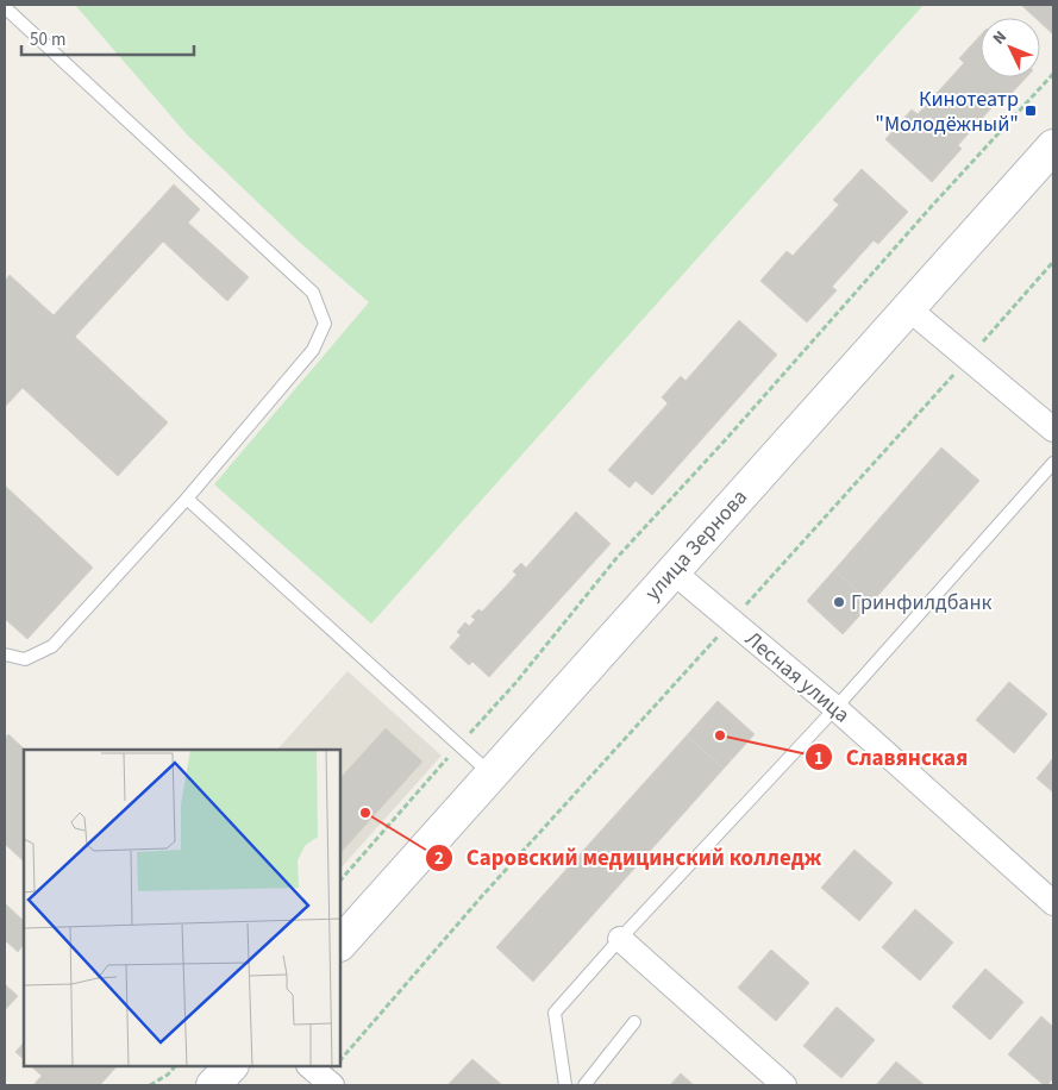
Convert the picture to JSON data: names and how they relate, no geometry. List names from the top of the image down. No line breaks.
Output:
{"streets":{"main road":["улица Зернова"],"street":["Лесная улица"]},"crossings":[["улица Зернова","Лесная улица"]],"places":{"transit":["Кинотеатр \"Молодёжный\""],"other":["Гринфилдбанк","Славянская","Саровский медицинский колледж"]},"scale_bar":"50 m","north":"top left"}
